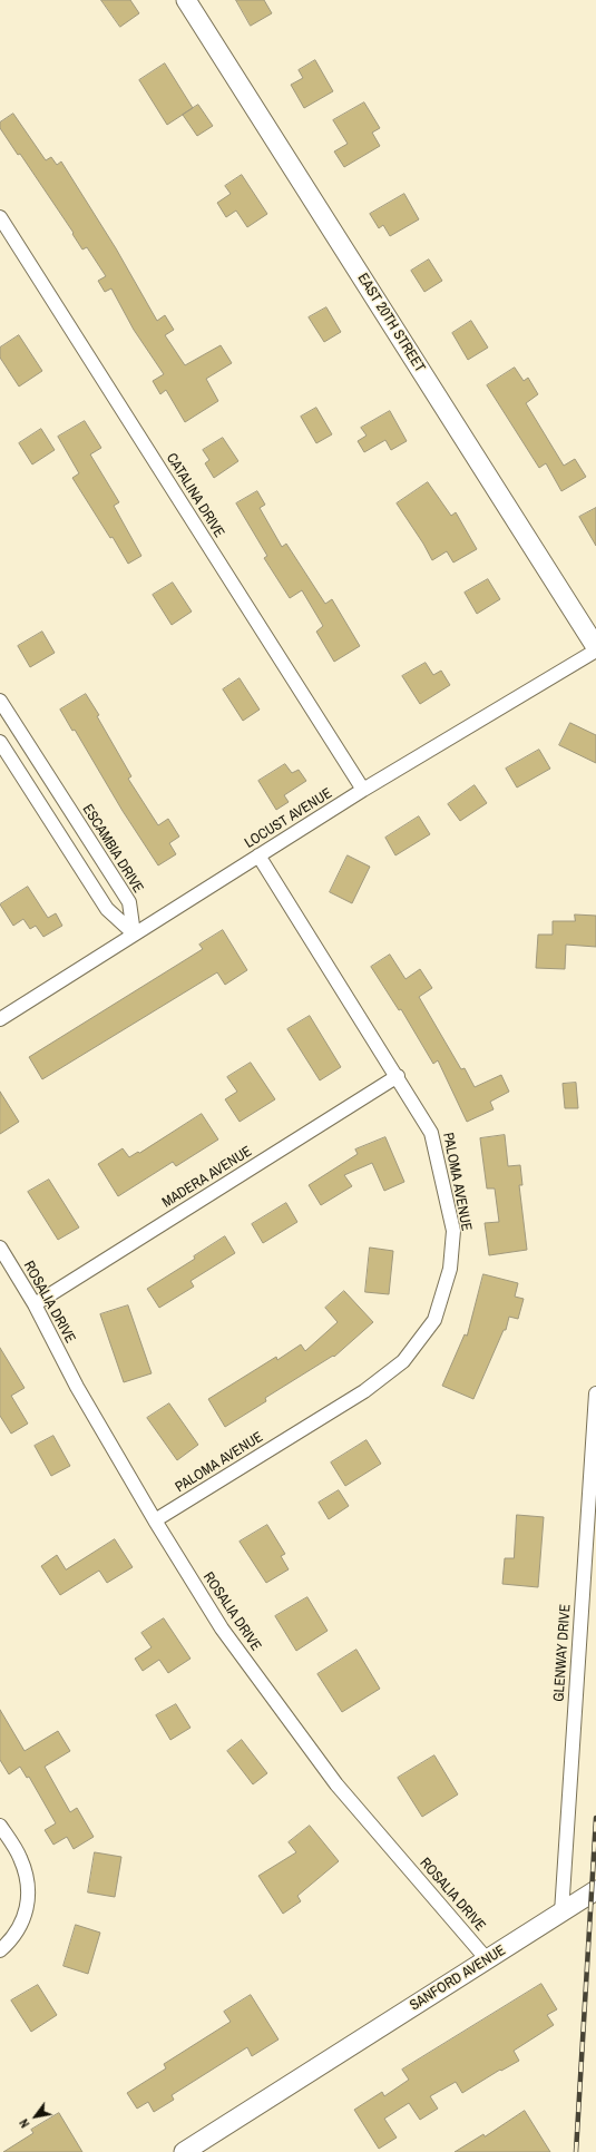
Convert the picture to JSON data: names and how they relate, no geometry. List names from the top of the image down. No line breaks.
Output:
{"streets":{"street":["EAST 20TH STREET","CATALINA DRIVE","LOCUST AVENUE","ESCAMBIA DRIVE","MADERA AVENUE","PALOMA AVENUE","ROSALIA DRIVE","GLENWAY DRIVE","SANFORD AVENUE"]},"crossings":[["EAST 20TH STREET","LOCUST AVENUE"],["CATALINA DRIVE","LOCUST AVENUE"],["LOCUST AVENUE","ESCAMBIA DRIVE"],["LOCUST AVENUE","PALOMA AVENUE"],["MADERA AVENUE","PALOMA AVENUE"],["MADERA AVENUE","ROSALIA DRIVE"],["PALOMA AVENUE","ROSALIA DRIVE"],["ROSALIA DRIVE","SANFORD AVENUE"],["GLENWAY DRIVE","SANFORD AVENUE"]],"north":"bottom left"}
